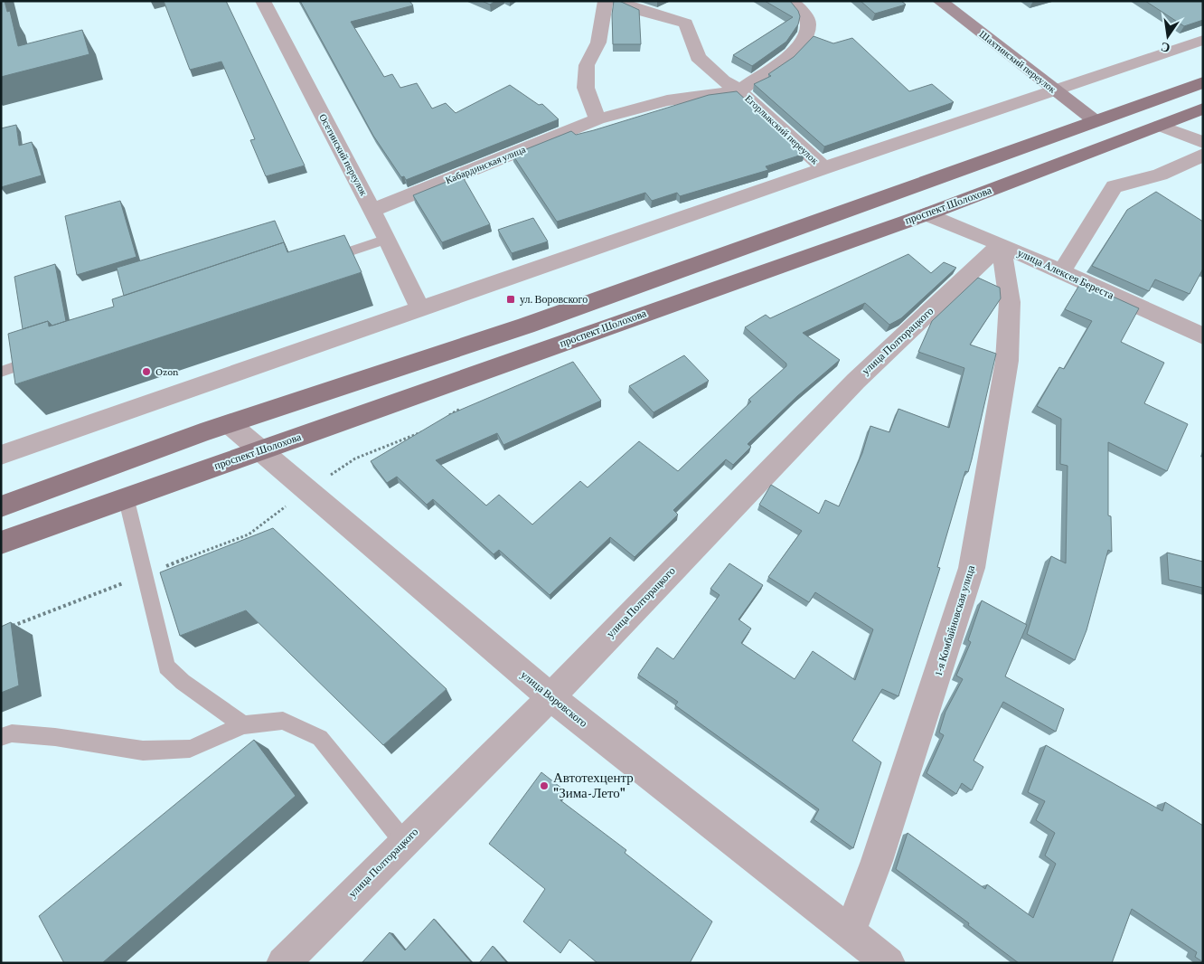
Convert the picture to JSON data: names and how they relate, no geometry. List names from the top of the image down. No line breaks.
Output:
{"streets":{"main road":["проспект Шолохова"],"street":["Шахтинский переулок","Егорлыкский переулок","Осетинский переулок","Кабардинская улица","улица Алексея Береста","улица Полторацкого","1-я Комбайновская улица","улица Воровского"]},"crossings":[["Егорлыкский переулок","Кабардинская улица"],["Осетинский переулок","Кабардинская улица"],["проспект Шолохова","улица Алексея Береста"],["проспект Шолохова","улица Воровского"],["улица Алексея Береста","улица Полторацкого"],["улица Алексея Береста","1-я Комбайновская улица"],["улица Полторацкого","1-я Комбайновская улица"],["улица Полторацкого","улица Воровского"],["1-я Комбайновская улица","улица Воровского"]],"places":{"transit":["ул. Воровского"],"other":["Ozon","Автотехцентр \"Зима-Лето\""]},"north":"bottom"}
